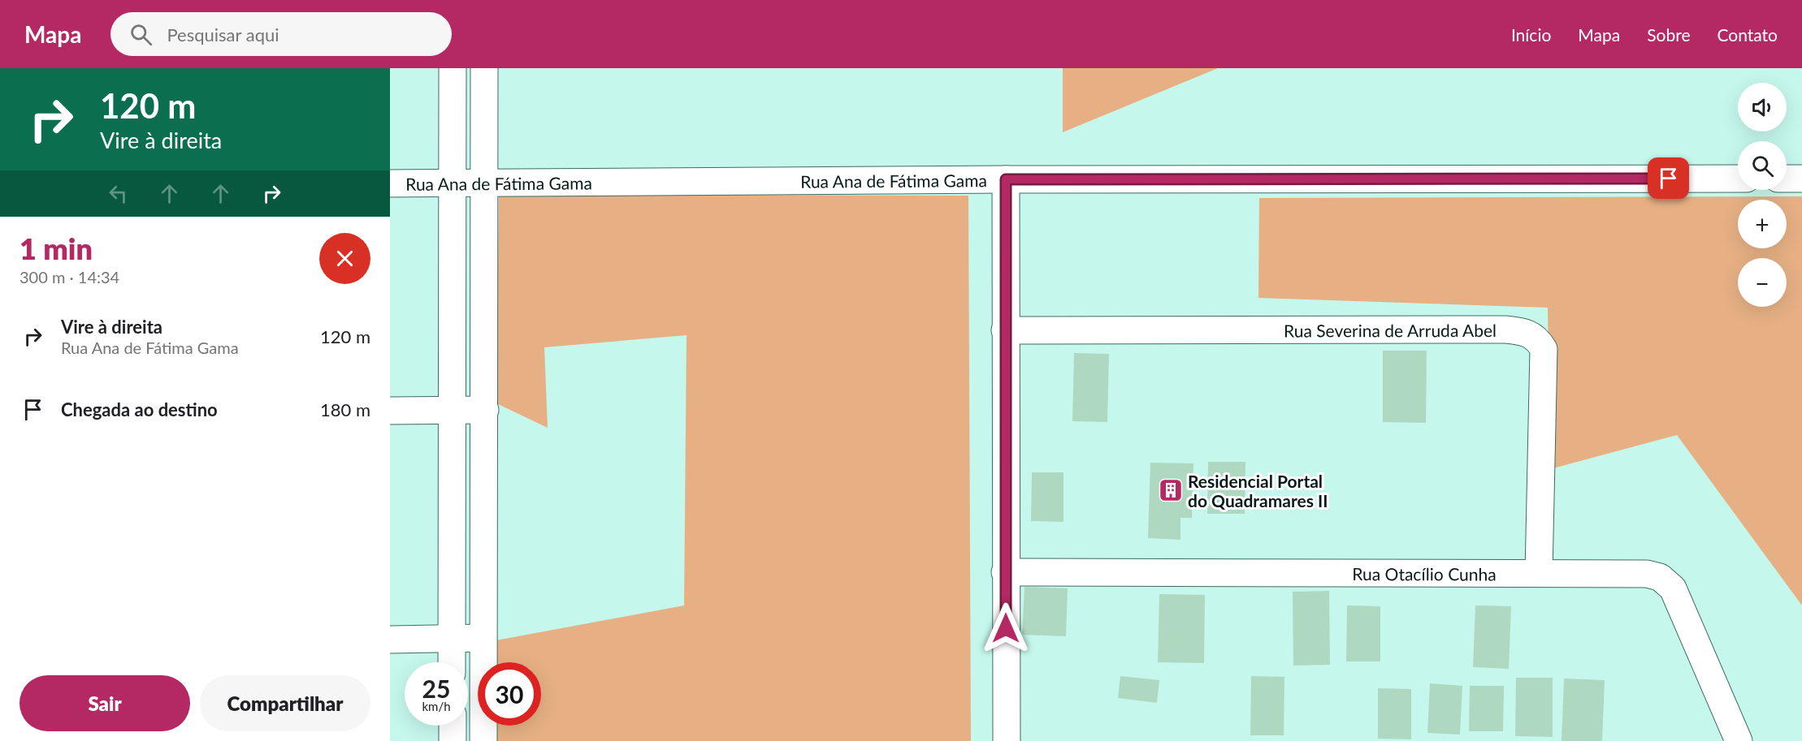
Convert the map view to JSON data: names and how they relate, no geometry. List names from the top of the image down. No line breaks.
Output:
{"streets":{"street":["Rua Ana de Fátima Gama","Rua Severina de Arruda Abel","Rua Otacílio Cunha"]},"crossings":[["Rua Severina de Arruda Abel","Rua Otacílio Cunha"]],"places":{"building":["Residencial Portal do Quadramares II"]},"page":{"header":"Mapa","search":"Pesquisar aqui","nav":["Início","Mapa","Sobre","Contato"],"turn":["120 m","Vire à direita"],"map_buttons":["+","−"],"heading":["1 min","300 m · 14:34"],"list":[{"name":"Vire à direita","note":"Rua Ana de Fátima Gama","value":"120 m"},{"name":"Chegada ao destino","value":"180 m"}],"speed":"25 km/h","limit":"30","buttons":["Sair","Compartilhar"]}}
